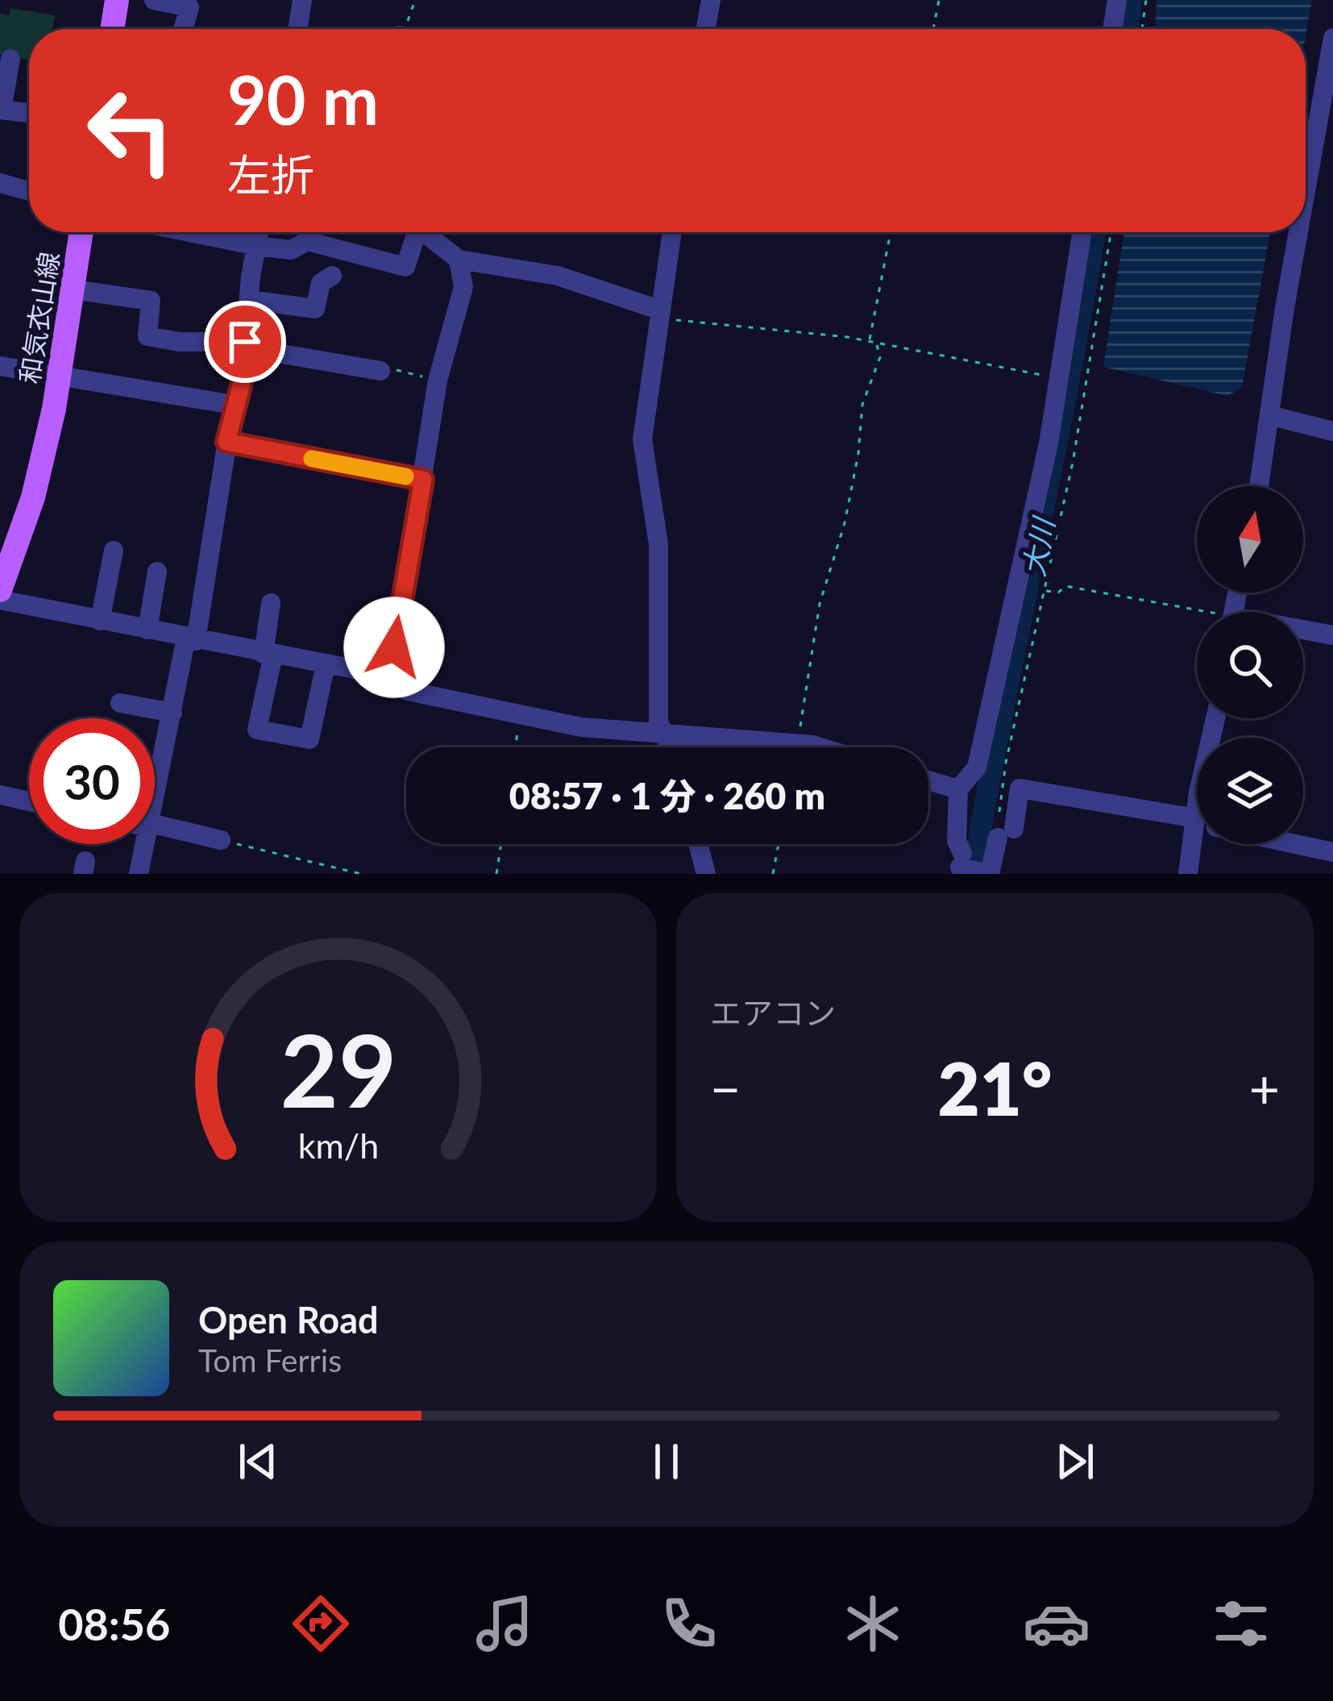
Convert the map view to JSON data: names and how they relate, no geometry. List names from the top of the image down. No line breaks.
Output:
{"streets":{"main road":["和気衣山線"]},"water":["大川"],"north":"top","page":{"turn":["90 m","左折"],"limit":"30","trip":"08:57 · 1 分 · 260 m","tile":"エアコン","heat":["−","21°","+"],"song":["Open Road","Tom Ferris"],"tabs":"08:56","gauge":["29","km/h"]}}
